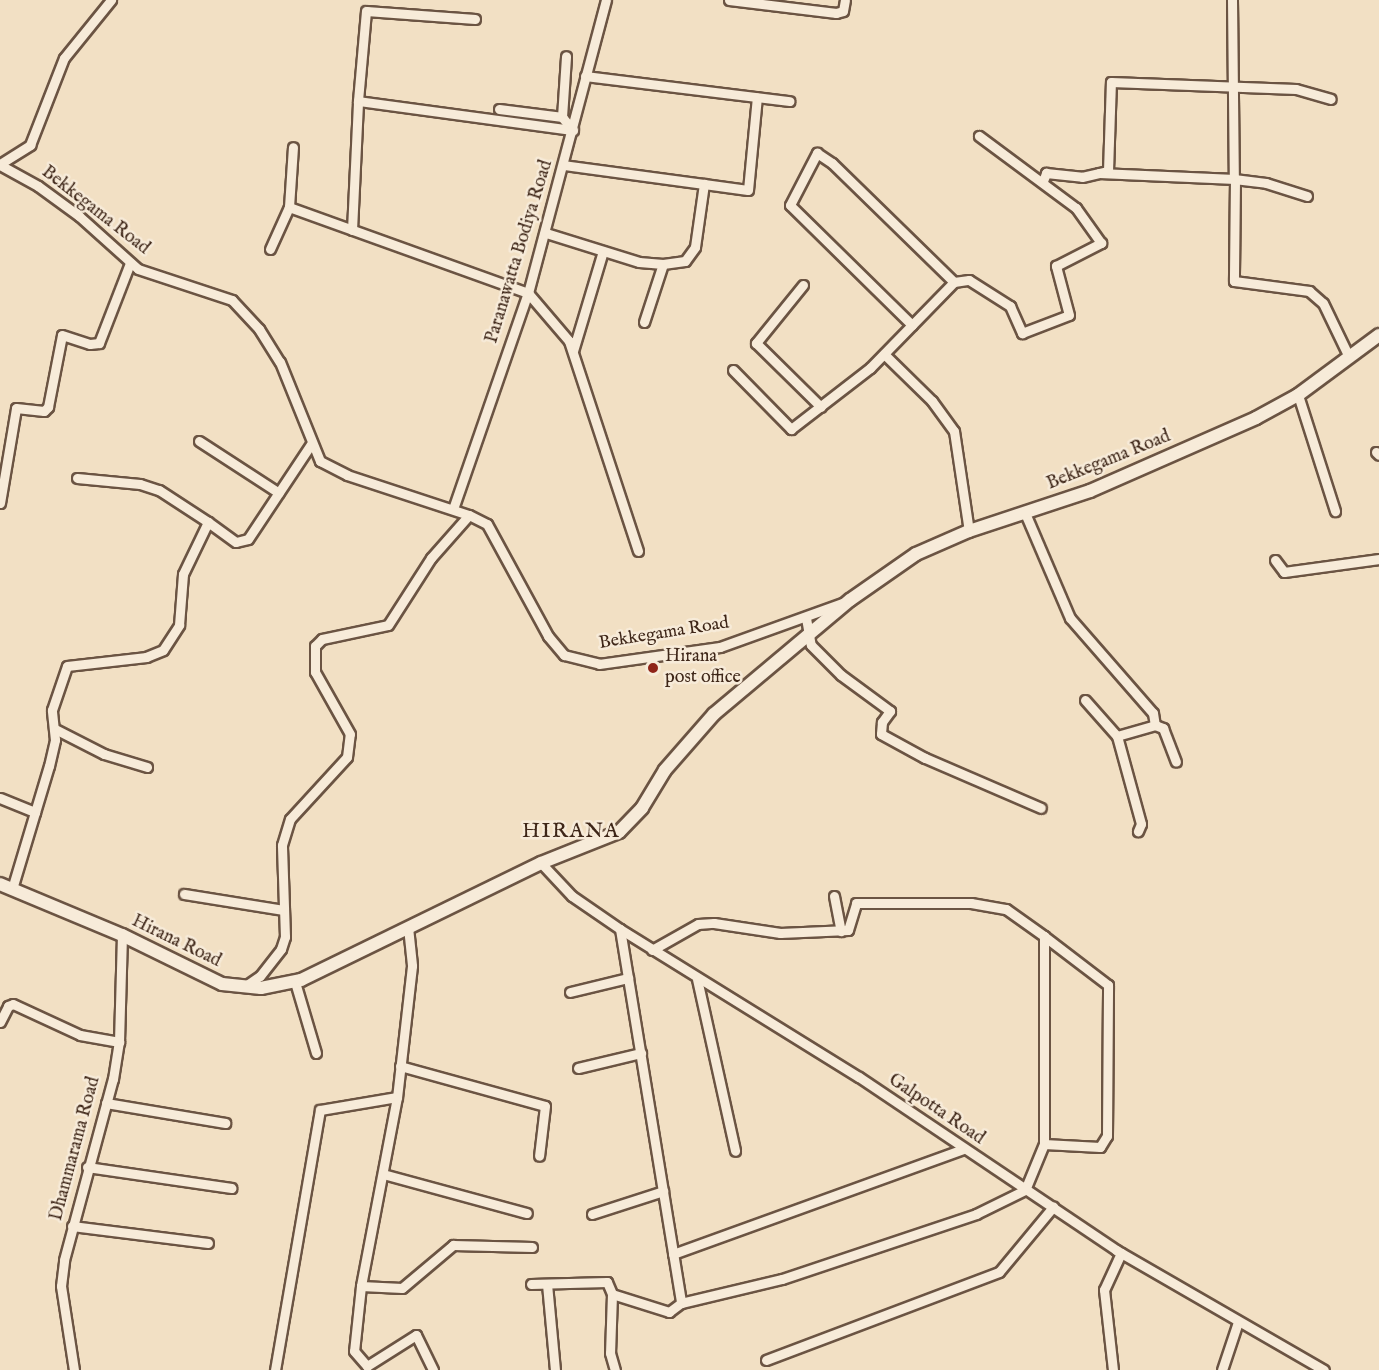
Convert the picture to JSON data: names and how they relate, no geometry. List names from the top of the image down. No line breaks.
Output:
{"streets":{"street":["Bekkegama Road","Paranawatta Bodiya Road","Hirana Road","Galpotta Road","Dhammarama Road"]},"crossings":[["Bekkegama Road","Paranawatta Bodiya Road"],["Bekkegama Road","Hirana Road"],["Hirana Road","Galpotta Road"],["Hirana Road","Dhammarama Road"]],"districts":["HIRANA"],"places":["Hirana post office"]}
